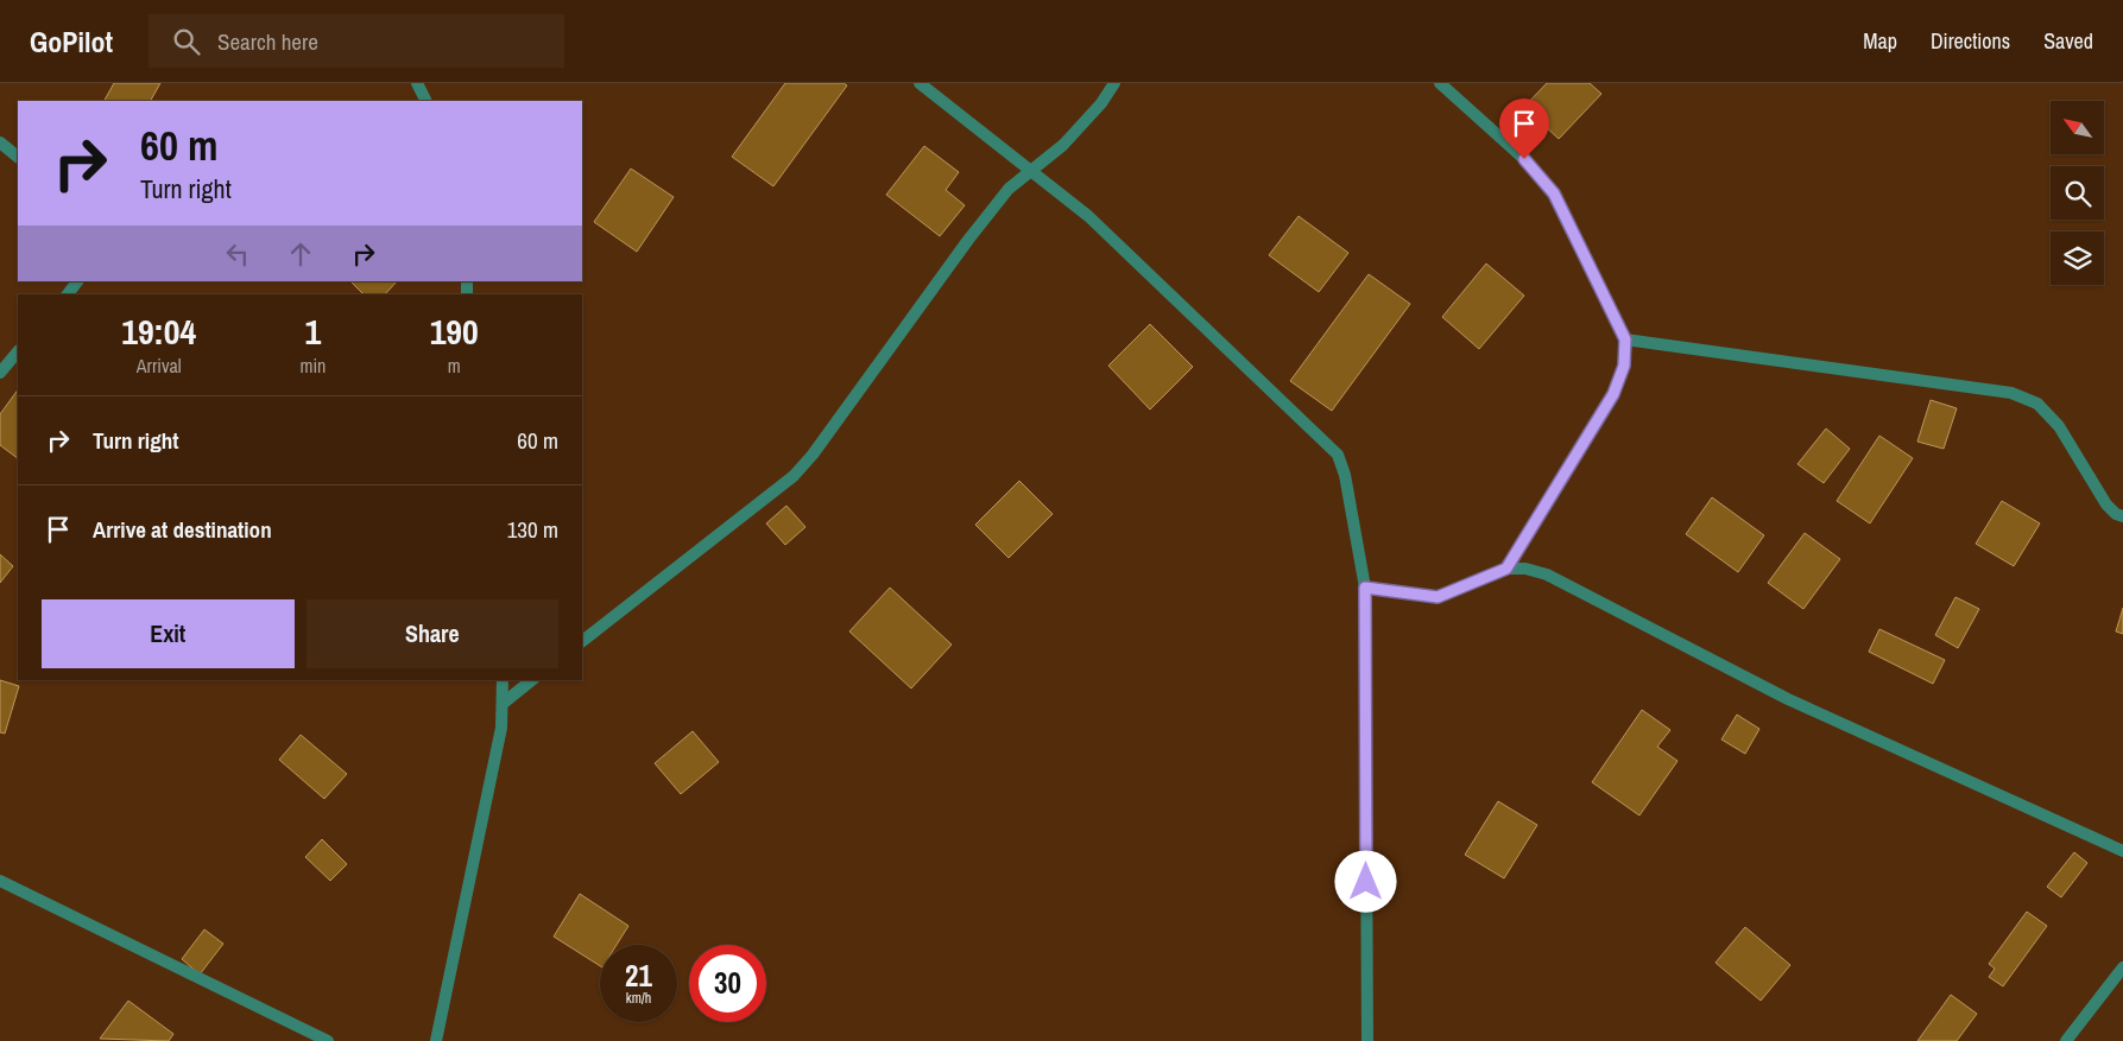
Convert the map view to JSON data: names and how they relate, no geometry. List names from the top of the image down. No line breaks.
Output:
{"north":"top left","page":{"header":"GoPilot","search":"Search here","nav":["Map","Directions","Saved"],"turn":["60 m","Turn right"],"eta":["19:04","Arrival","1","min","190","m"],"list":[{"name":"Turn right","value":"60 m"},{"name":"Arrive at destination","value":"130 m"}],"buttons":["Exit","Share"],"speed":"21 km/h","limit":"30"}}
